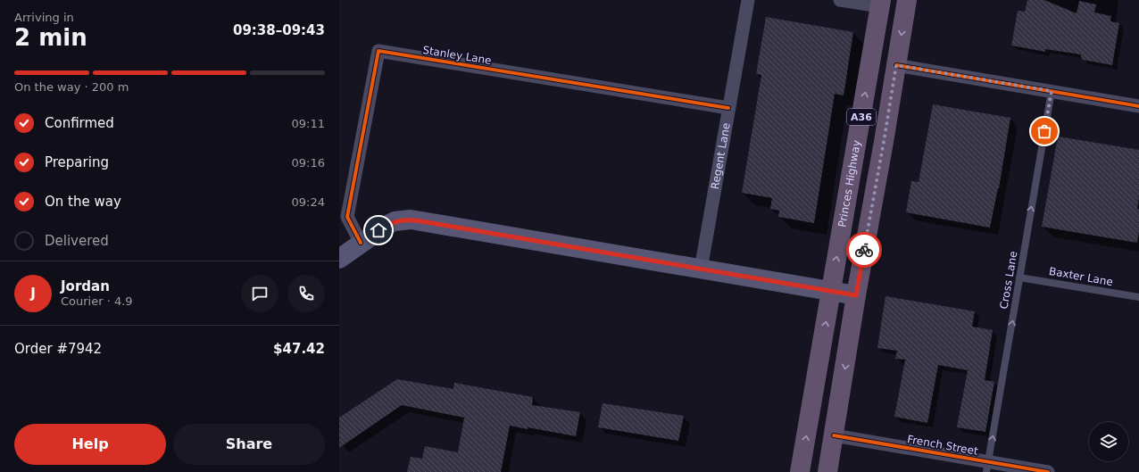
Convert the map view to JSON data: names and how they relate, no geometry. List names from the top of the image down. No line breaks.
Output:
{"streets":{"highway":["A36","Princes Highway"],"street":["Stanley Lane","Regent Lane","French Street"],"lane":["Baxter Lane","Cross Lane"]},"crossings":[["Stanley Lane","Regent Lane"],["A36","French Street"],["Baxter Lane","Cross Lane"],["Cross Lane","French Street"]],"one_way":["Cross Lane"],"page":{"heading":["2 min","Arriving in","09:38–09:43"],"panel":["Jordan","Courier · 4.9","Order #7942","$47.42"],"bar":"On the way · 200 m","list":[["Confirmed","09:11"],["Preparing","09:16"],["On the way","09:24"],"Delivered"],"round":"J","buttons":["Help","Share"]}}
